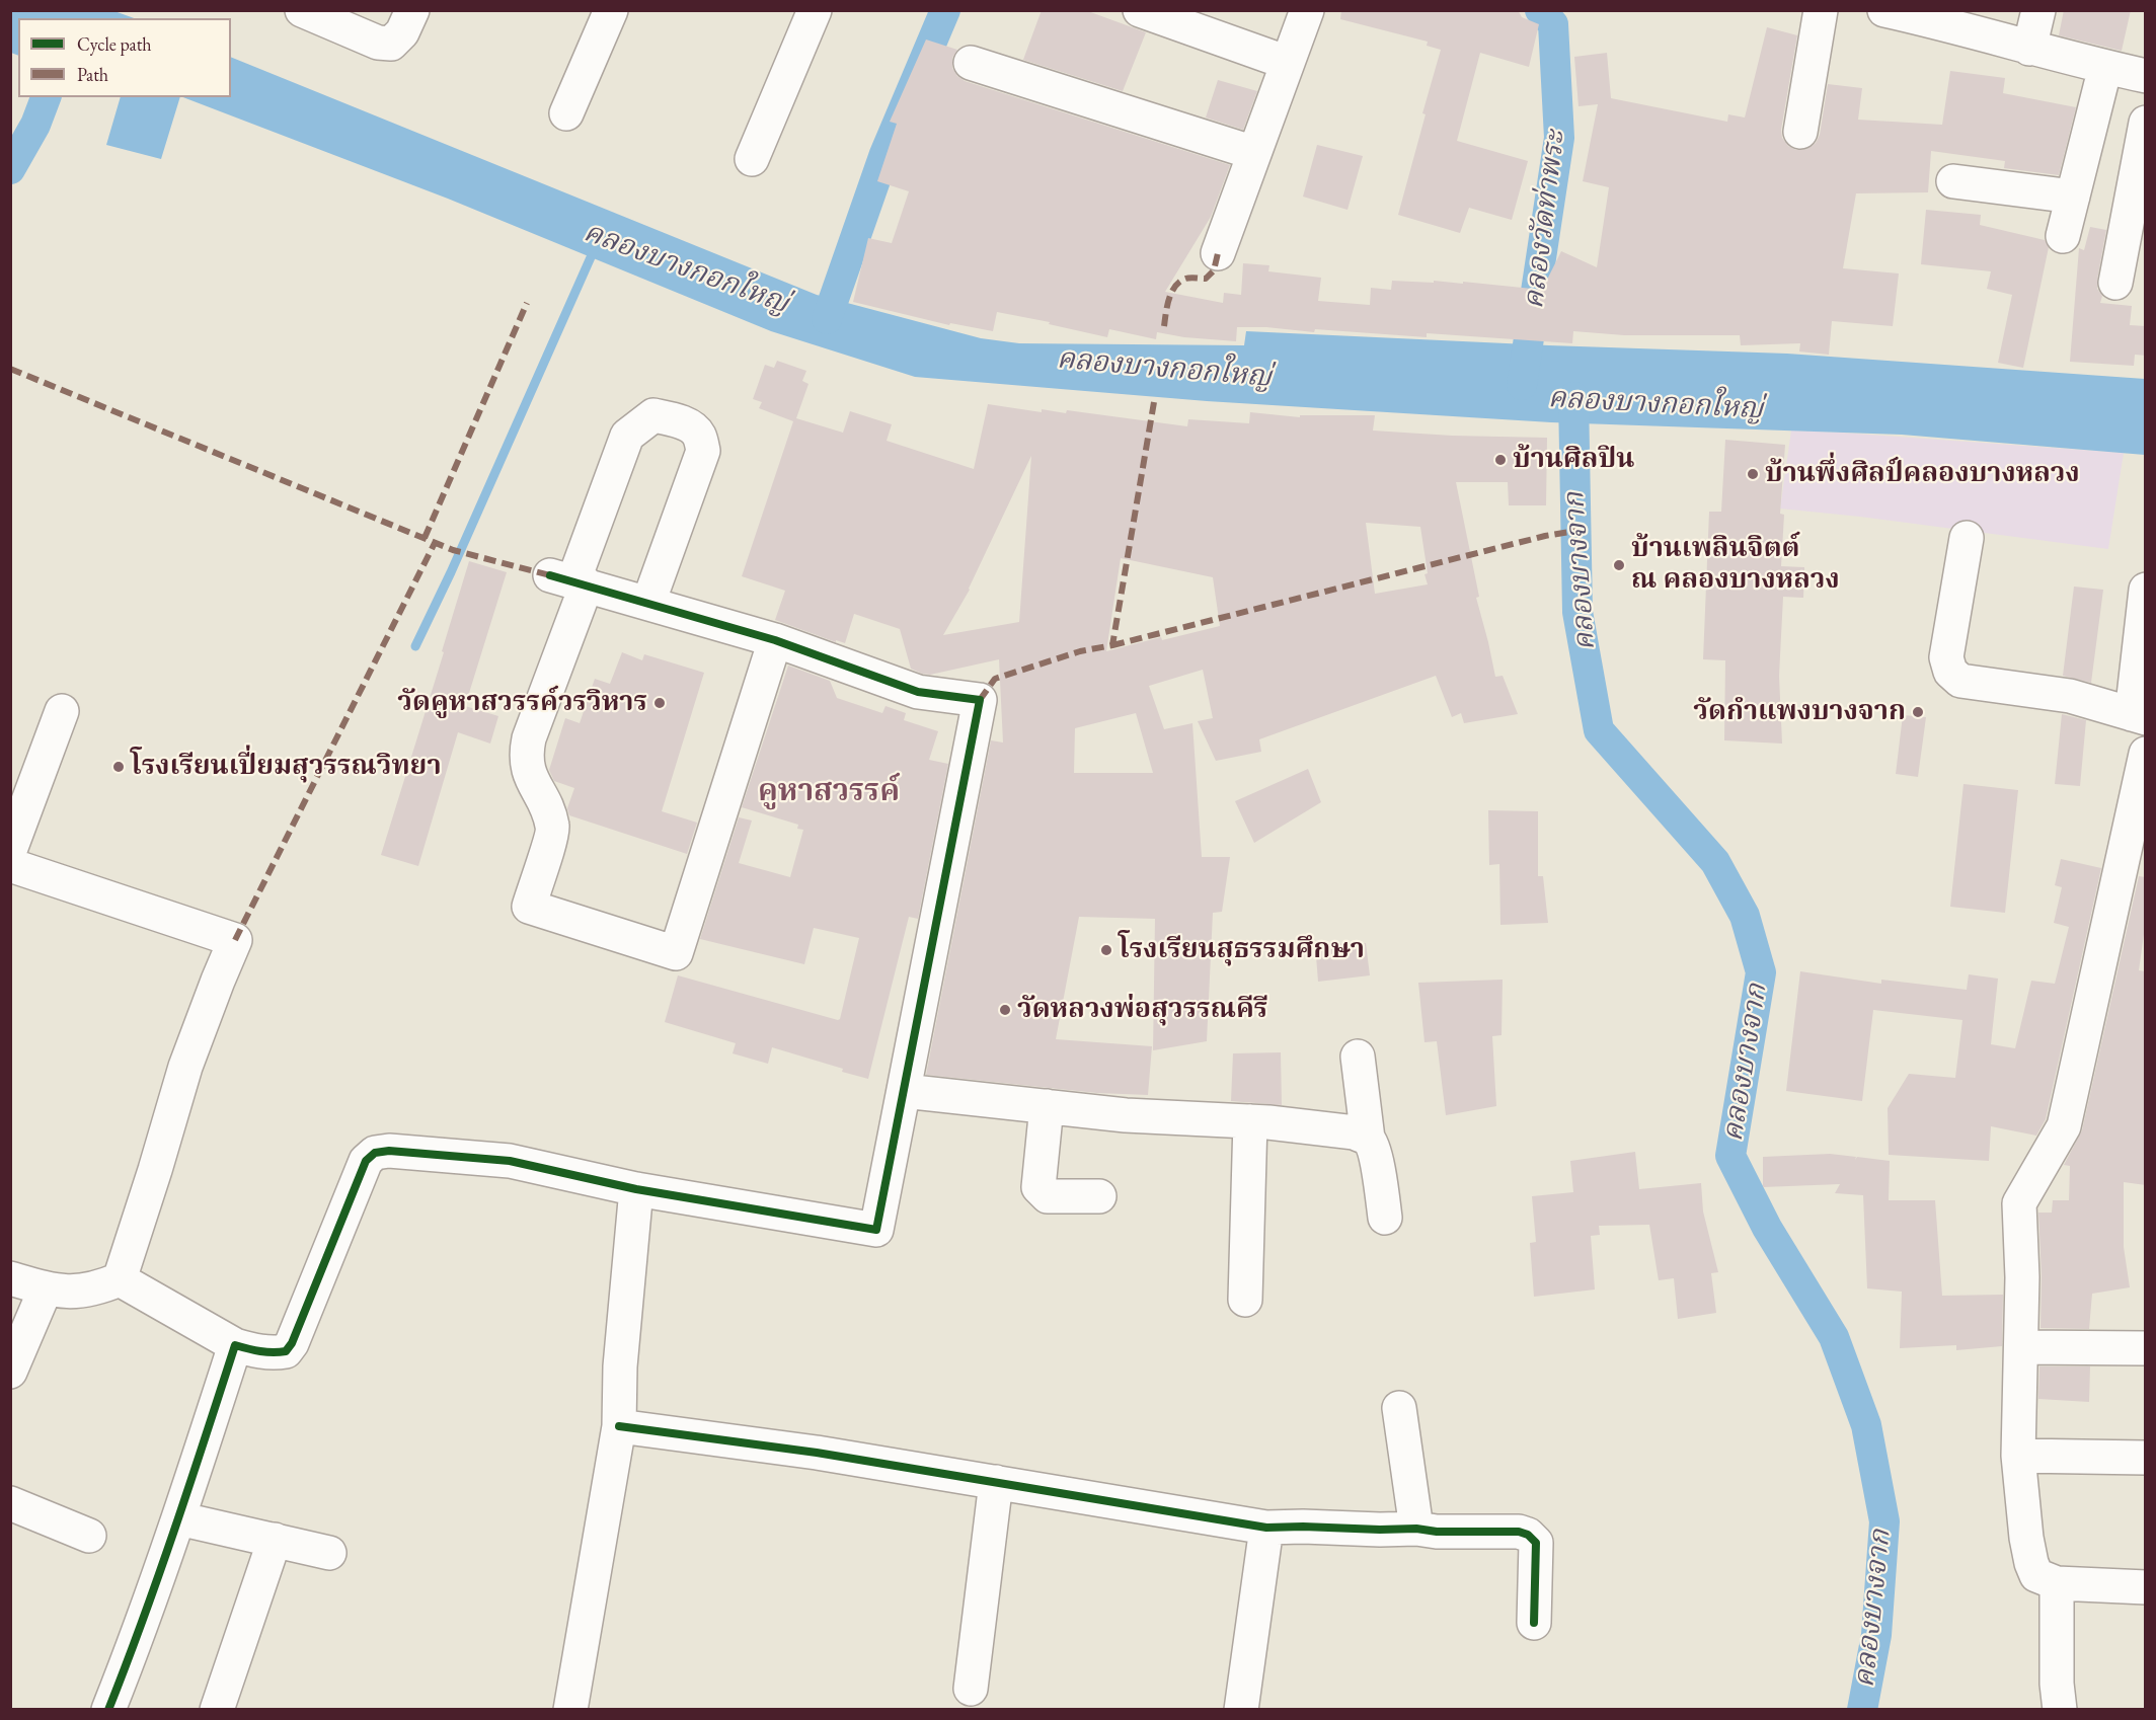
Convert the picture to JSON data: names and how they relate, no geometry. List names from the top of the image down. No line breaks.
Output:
{"districts":["คูหาสวรรค์"],"water":["คลองวัดท่าพระ","คลองบางกอกใหญ่","คลองบางจาก"],"places":["บ้านศิลปิน","บ้านพึ่งศิลป์คลองบางหลวง","บ้านเพลินจิตต์ ณ คลองบางหลวง","วัดคูหาสวรรค์วรวิหาร","วัดกำแพงบางจาก","โรงเรียนเปี่ยมสุวรรณวิทยา","โรงเรียนสุธรรมศึกษา","วัดหลวงพ่อสุวรรณคีรี"],"legend":["Cycle path","Path"]}
